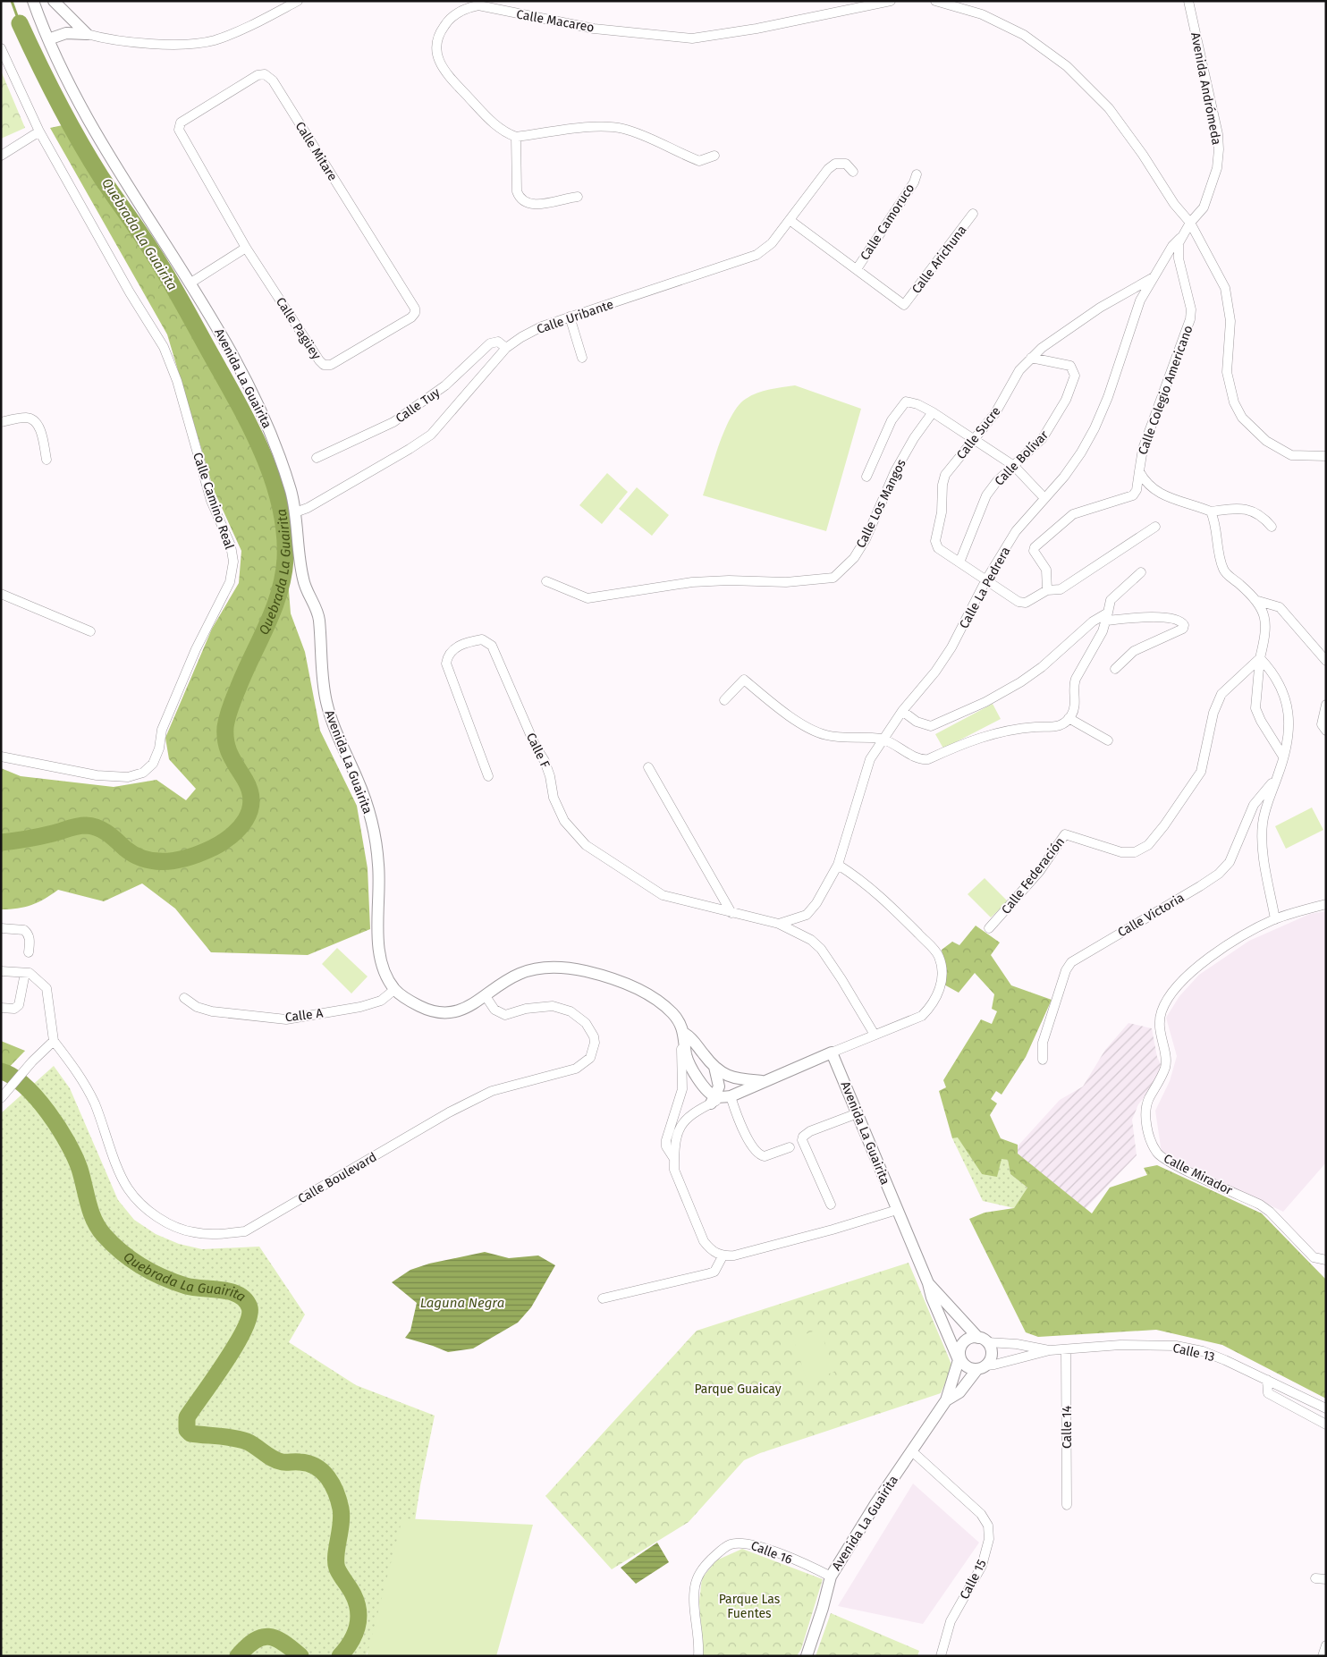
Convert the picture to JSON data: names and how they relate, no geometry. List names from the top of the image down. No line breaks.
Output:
{"streets":{"street":["Calle Macareo","Avenida Andrómeda","Calle Mitare","Calle Camoruco","Calle Arichuna","Calle Uribante","Calle Pagüey","Avenida La Guairita","Calle Colegio Americano","Calle Tuy","Calle Sucre","Calle Bolívar","Calle Camino Real","Calle Los Mangos","Calle La Pedrera","Calle F","Calle Federación","Calle Victoria","Calle A","Calle Mirador","Calle Boulevard","Calle 13","Calle 14","Calle 16","Calle 15"]},"crossings":[["Calle Mitare","Calle Pagüey"],["Calle Camoruco","Calle Arichuna"],["Calle Uribante","Avenida La Guairita"],["Calle Uribante","Calle Tuy"],["Avenida La Guairita","Calle A"],["Avenida La Guairita","Calle Boulevard"],["Avenida La Guairita","Calle 13"],["Avenida La Guairita","Calle 16"],["Avenida La Guairita","Calle 15"],["Calle Colegio Americano","Calle La Pedrera"],["Calle Sucre","Calle Bolívar"],["Calle Sucre","Calle La Pedrera"],["Calle La Pedrera","Calle F"],["Calle 13","Calle 14"]],"water":["Quebrada La Guairita","Laguna Negra"],"parks":["Parque Guaicay","Parque Las Fuentes"]}
